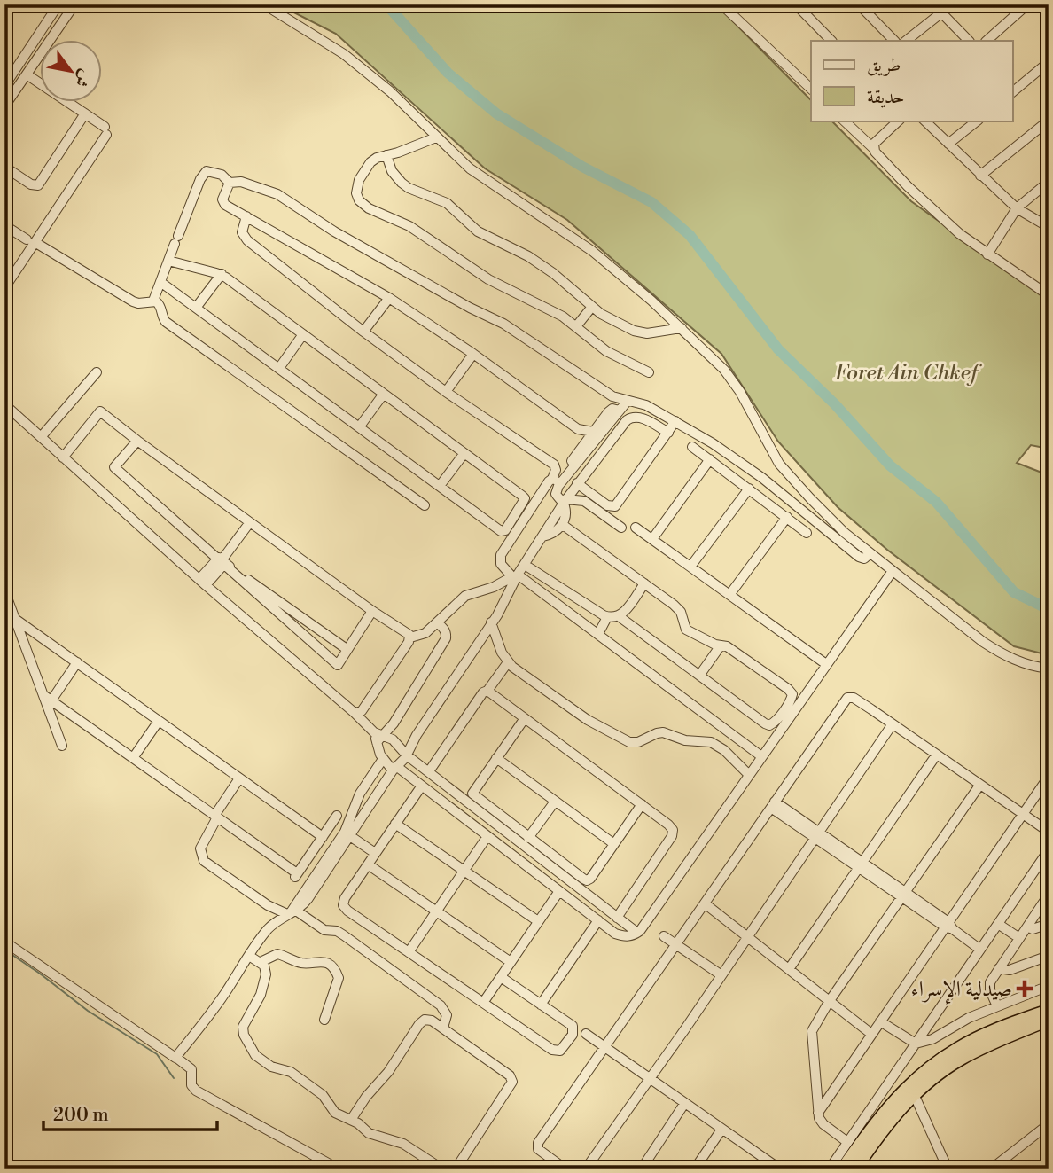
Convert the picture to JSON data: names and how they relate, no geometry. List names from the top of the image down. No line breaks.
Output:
{"parks":["Foret Ain Chkef"],"places":{"health":["صيدلية الإسراء"]},"legend":["طريق","حديقة"],"scale_bar":"200 m","north":"bottom right"}
